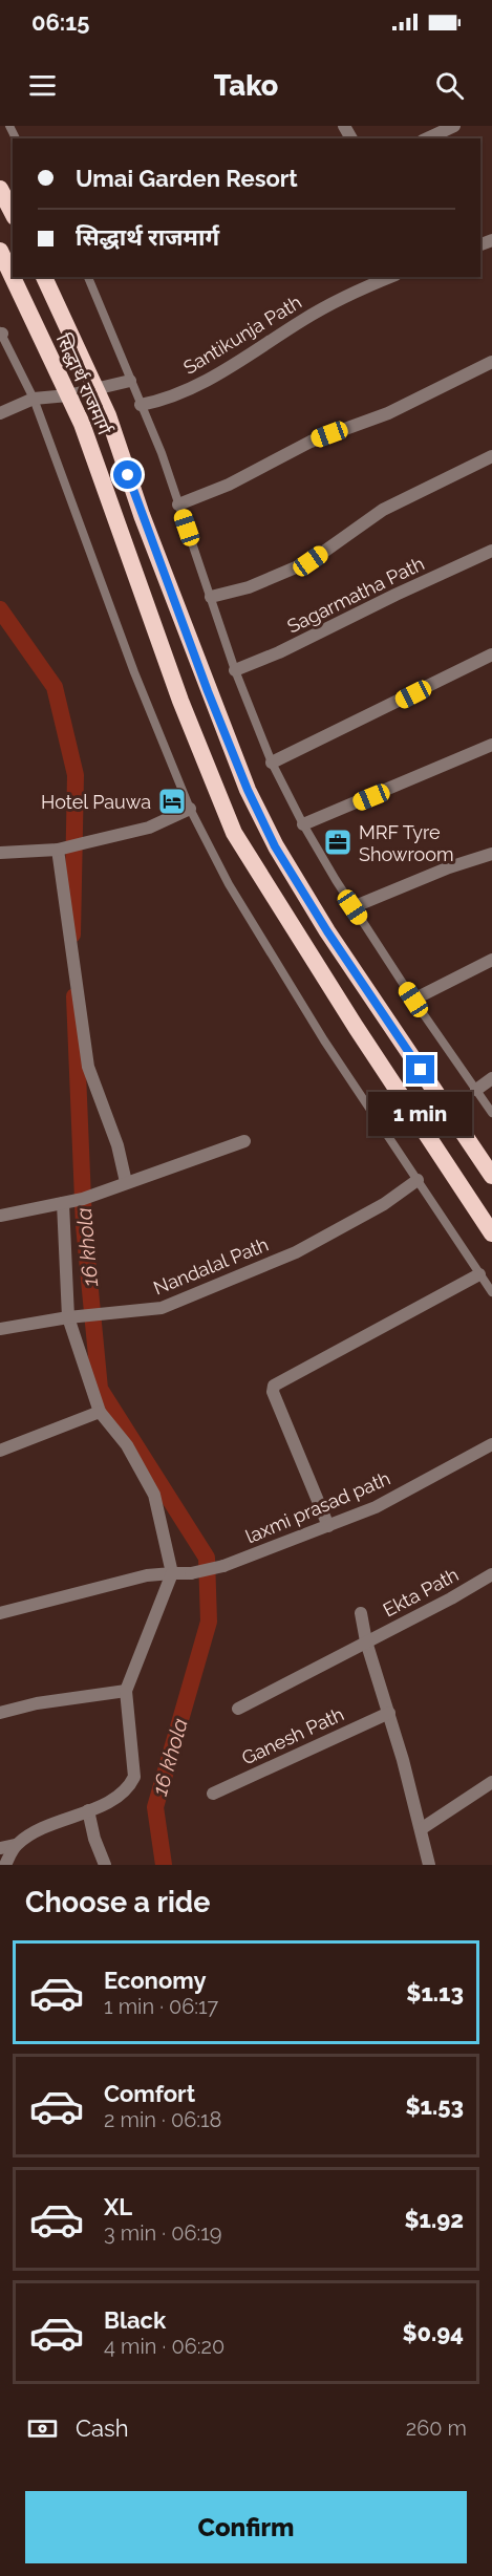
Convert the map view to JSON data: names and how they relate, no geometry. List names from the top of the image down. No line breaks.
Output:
{"streets":{"highway":["सिद्धार्थ राजमार्ग"],"street":["Santikunja Path","Sagarmatha Path","Nandalal Path","laxmi prasad path","Ekta Path","Ganesh Path"]},"water":["16 khola"],"places":{"hotel":["Hotel Pauwa"],"office":["MRF Tyre Showroom"]},"page":{"status":"06:15","header":"Tako","banner":["Umai Garden Resort","सिद्धार्थ राजमार्ग"],"bubble":"1 min","heading":"Choose a ride","list":[{"name":"Economy","note":"1 min · 06:17","value":"$1.13"},{"name":"Comfort","note":"2 min · 06:18","value":"$1.53"},{"name":"XL","note":"3 min · 06:19","value":"$1.92"},{"name":"Black","note":"4 min · 06:20","value":"$0.94"}],"pay":["Cash","260 m"],"buttons":"Confirm"}}
